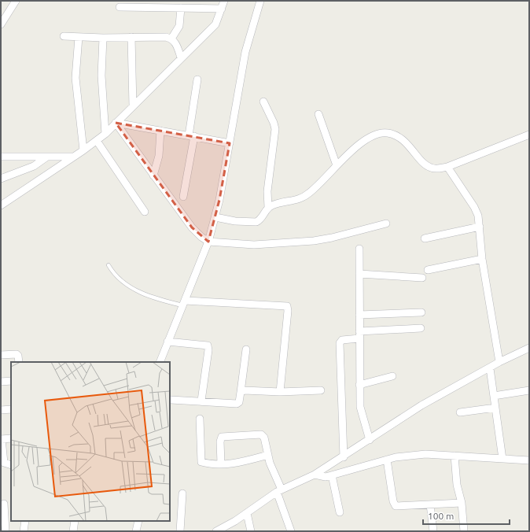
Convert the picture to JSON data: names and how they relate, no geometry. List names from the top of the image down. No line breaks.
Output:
{"scale_bar":"100 m"}
